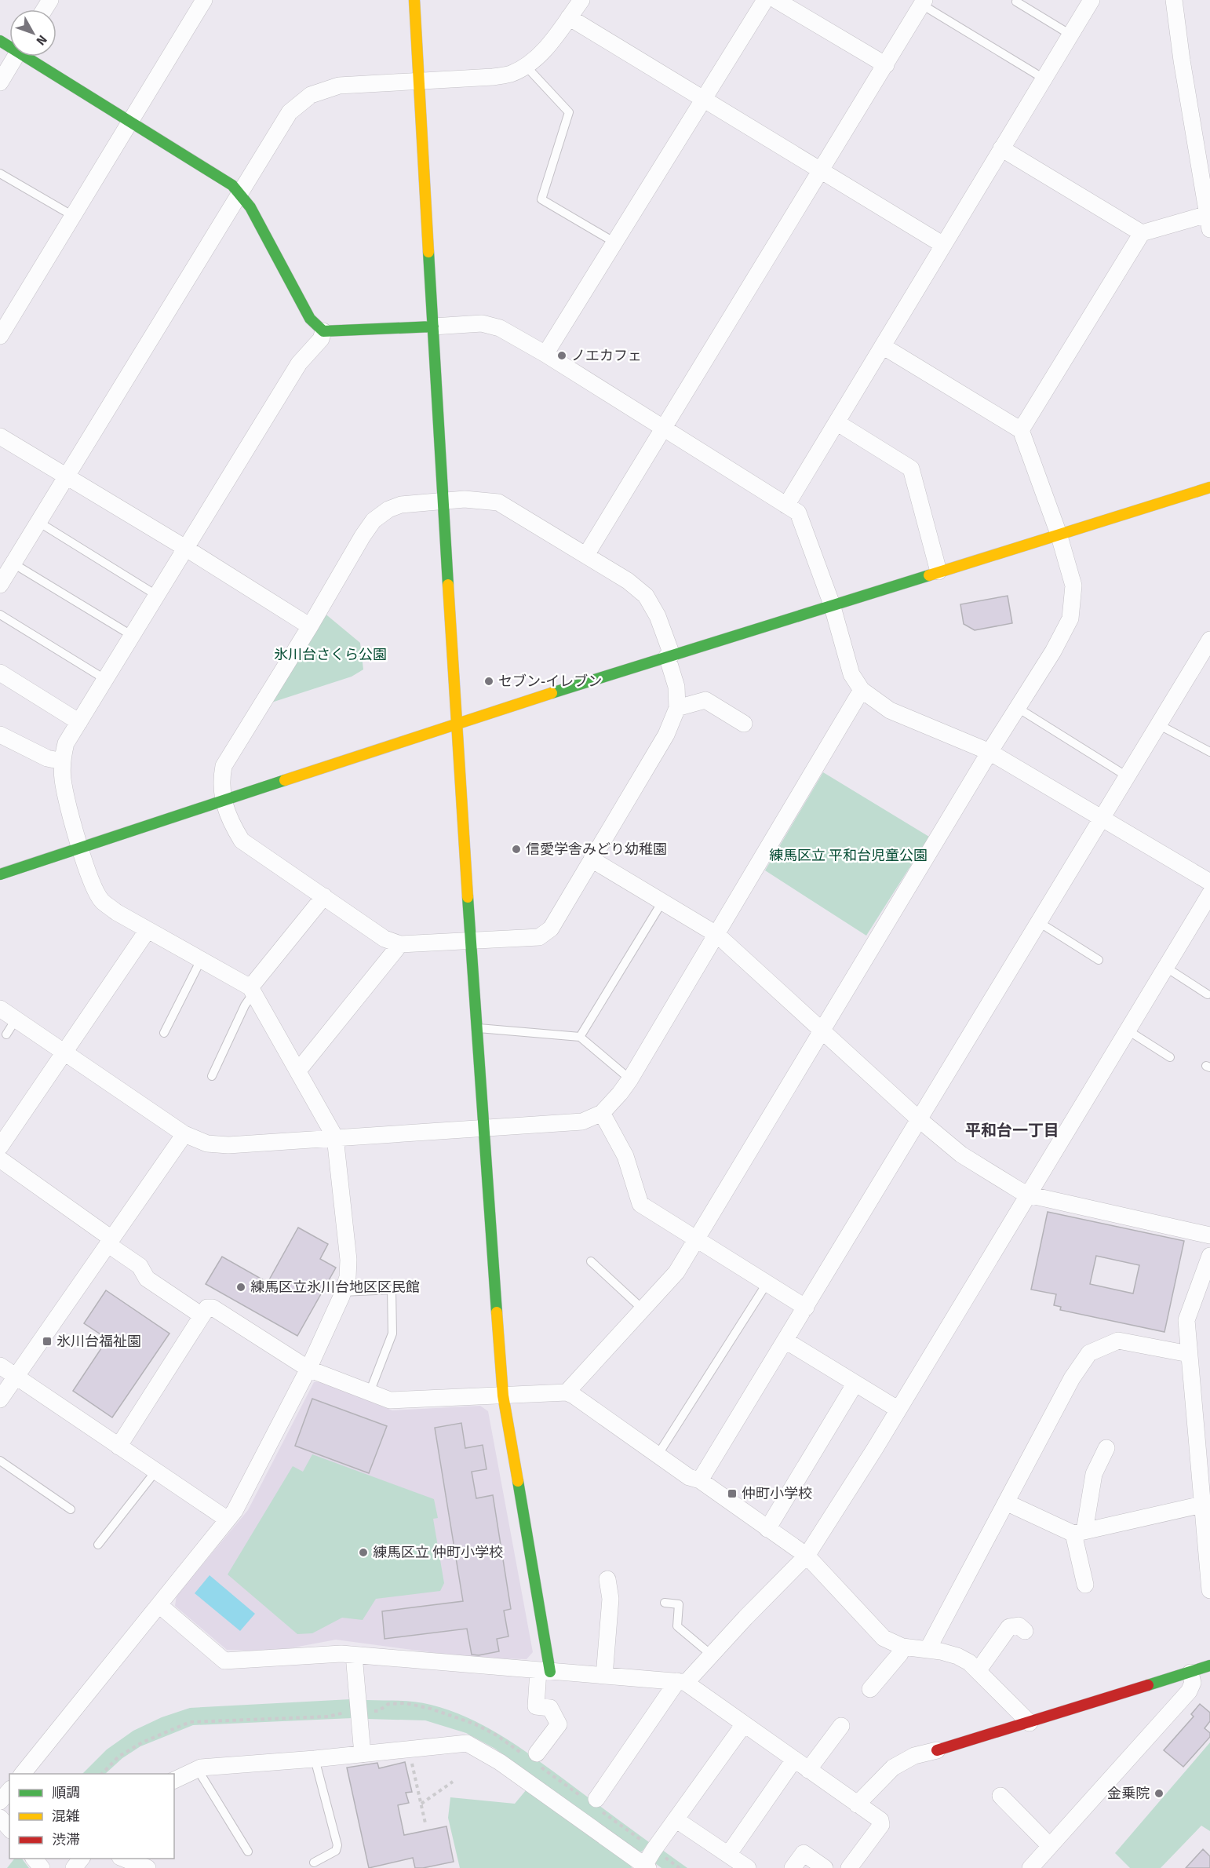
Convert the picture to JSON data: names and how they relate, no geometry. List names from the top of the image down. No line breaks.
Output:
{"districts":["平和台一丁目"],"parks":["氷川台さくら公園","練馬区立 平和台児童公園"],"places":{"other":["ノエカフェ","セブン-イレブン","信愛学舎みどり幼稚園","練馬区立氷川台地区区民館","練馬区立 仲町小学校","金乗院"],"transit":["氷川台福祉園","仲町小学校"]},"legend":["順調","混雑","渋滞"],"north":"bottom right"}
